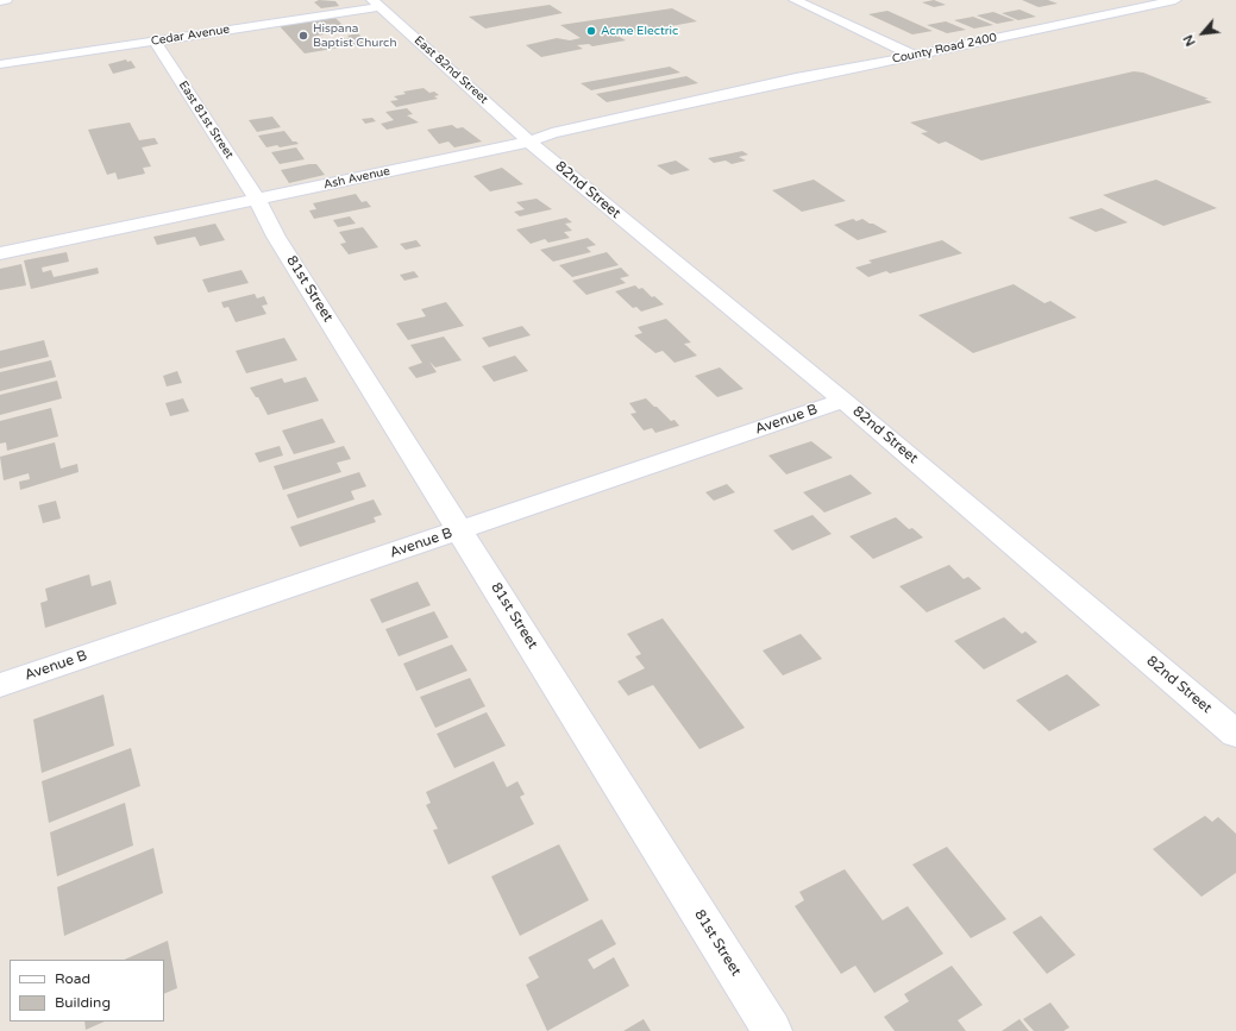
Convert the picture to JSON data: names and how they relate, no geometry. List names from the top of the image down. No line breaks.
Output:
{"streets":{"street":["Cedar Avenue","County Road 2400","East 82nd Street","East 81st Street","Ash Avenue","82nd Street","81st Street","Avenue B"]},"crossings":[["Cedar Avenue","East 82nd Street"],["Cedar Avenue","East 81st Street"],["County Road 2400","Ash Avenue"],["East 82nd Street","Ash Avenue"],["East 82nd Street","82nd Street"],["East 81st Street","Ash Avenue"],["East 81st Street","81st Street"],["Ash Avenue","82nd Street"],["Ash Avenue","81st Street"],["82nd Street","Avenue B"],["81st Street","Avenue B"]],"places":["Acme Electric","Hispana Baptist Church"],"legend":["Road","Building"],"north":"bottom left"}
